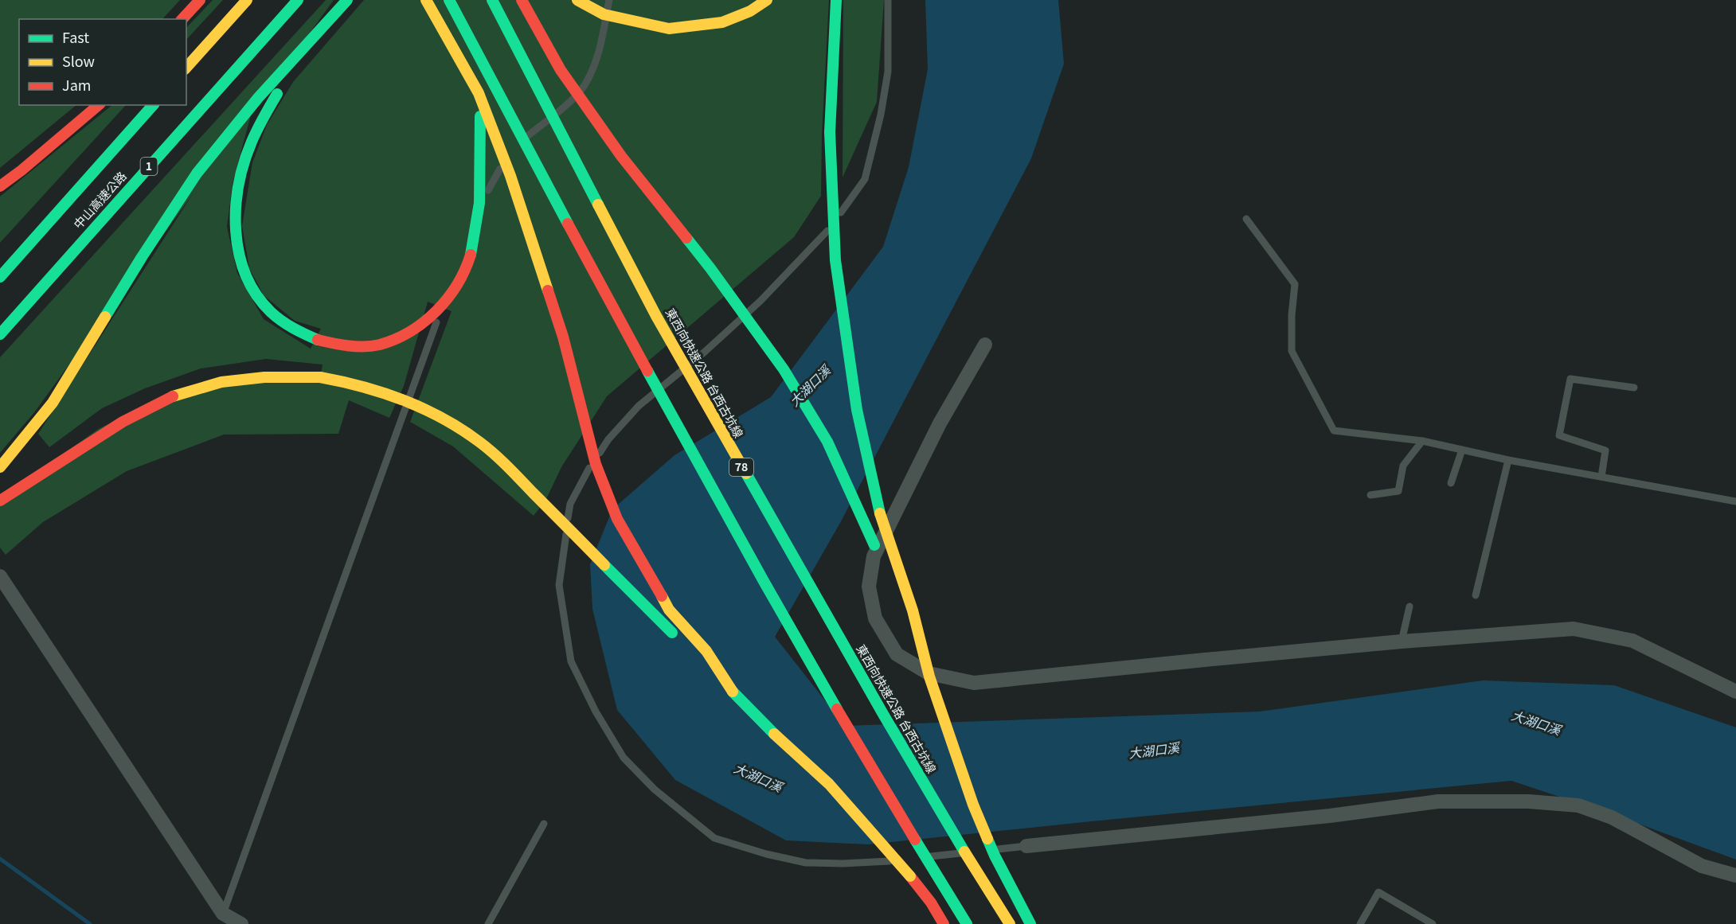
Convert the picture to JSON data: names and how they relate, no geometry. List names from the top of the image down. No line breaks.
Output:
{"streets":{"highway":["1","中山高速公路","東西向快速公路 台西古坑線","78"]},"water":["大湖口溪"],"legend":["Fast","Slow","Jam"]}
